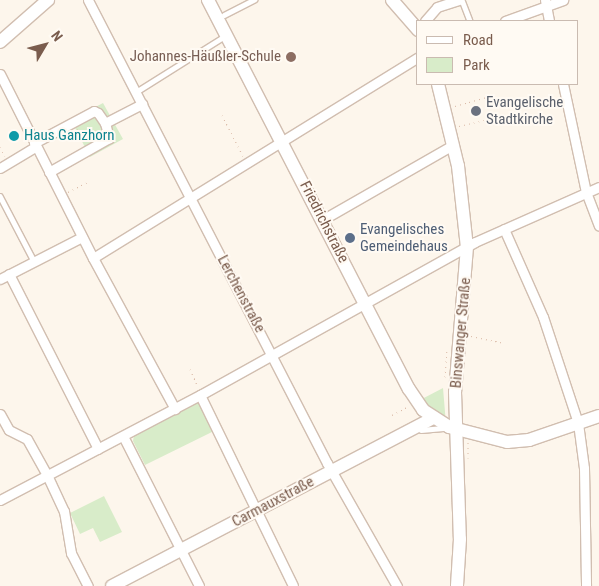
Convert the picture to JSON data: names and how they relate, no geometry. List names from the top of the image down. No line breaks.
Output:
{"streets":{"main road":["Friedrichstraße","Binswanger Straße","Carmauxstraße"],"street":["Lerchenstraße"]},"crossings":[["Friedrichstraße","Binswanger Straße"],["Friedrichstraße","Carmauxstraße"],["Lerchenstraße","Carmauxstraße"]],"places":["Johannes-Häußler-Schule","Evangelische Stadtkirche","Haus Ganzhorn","Evangelisches Gemeindehaus"],"legend":["Road","Park"],"north":"top right"}
